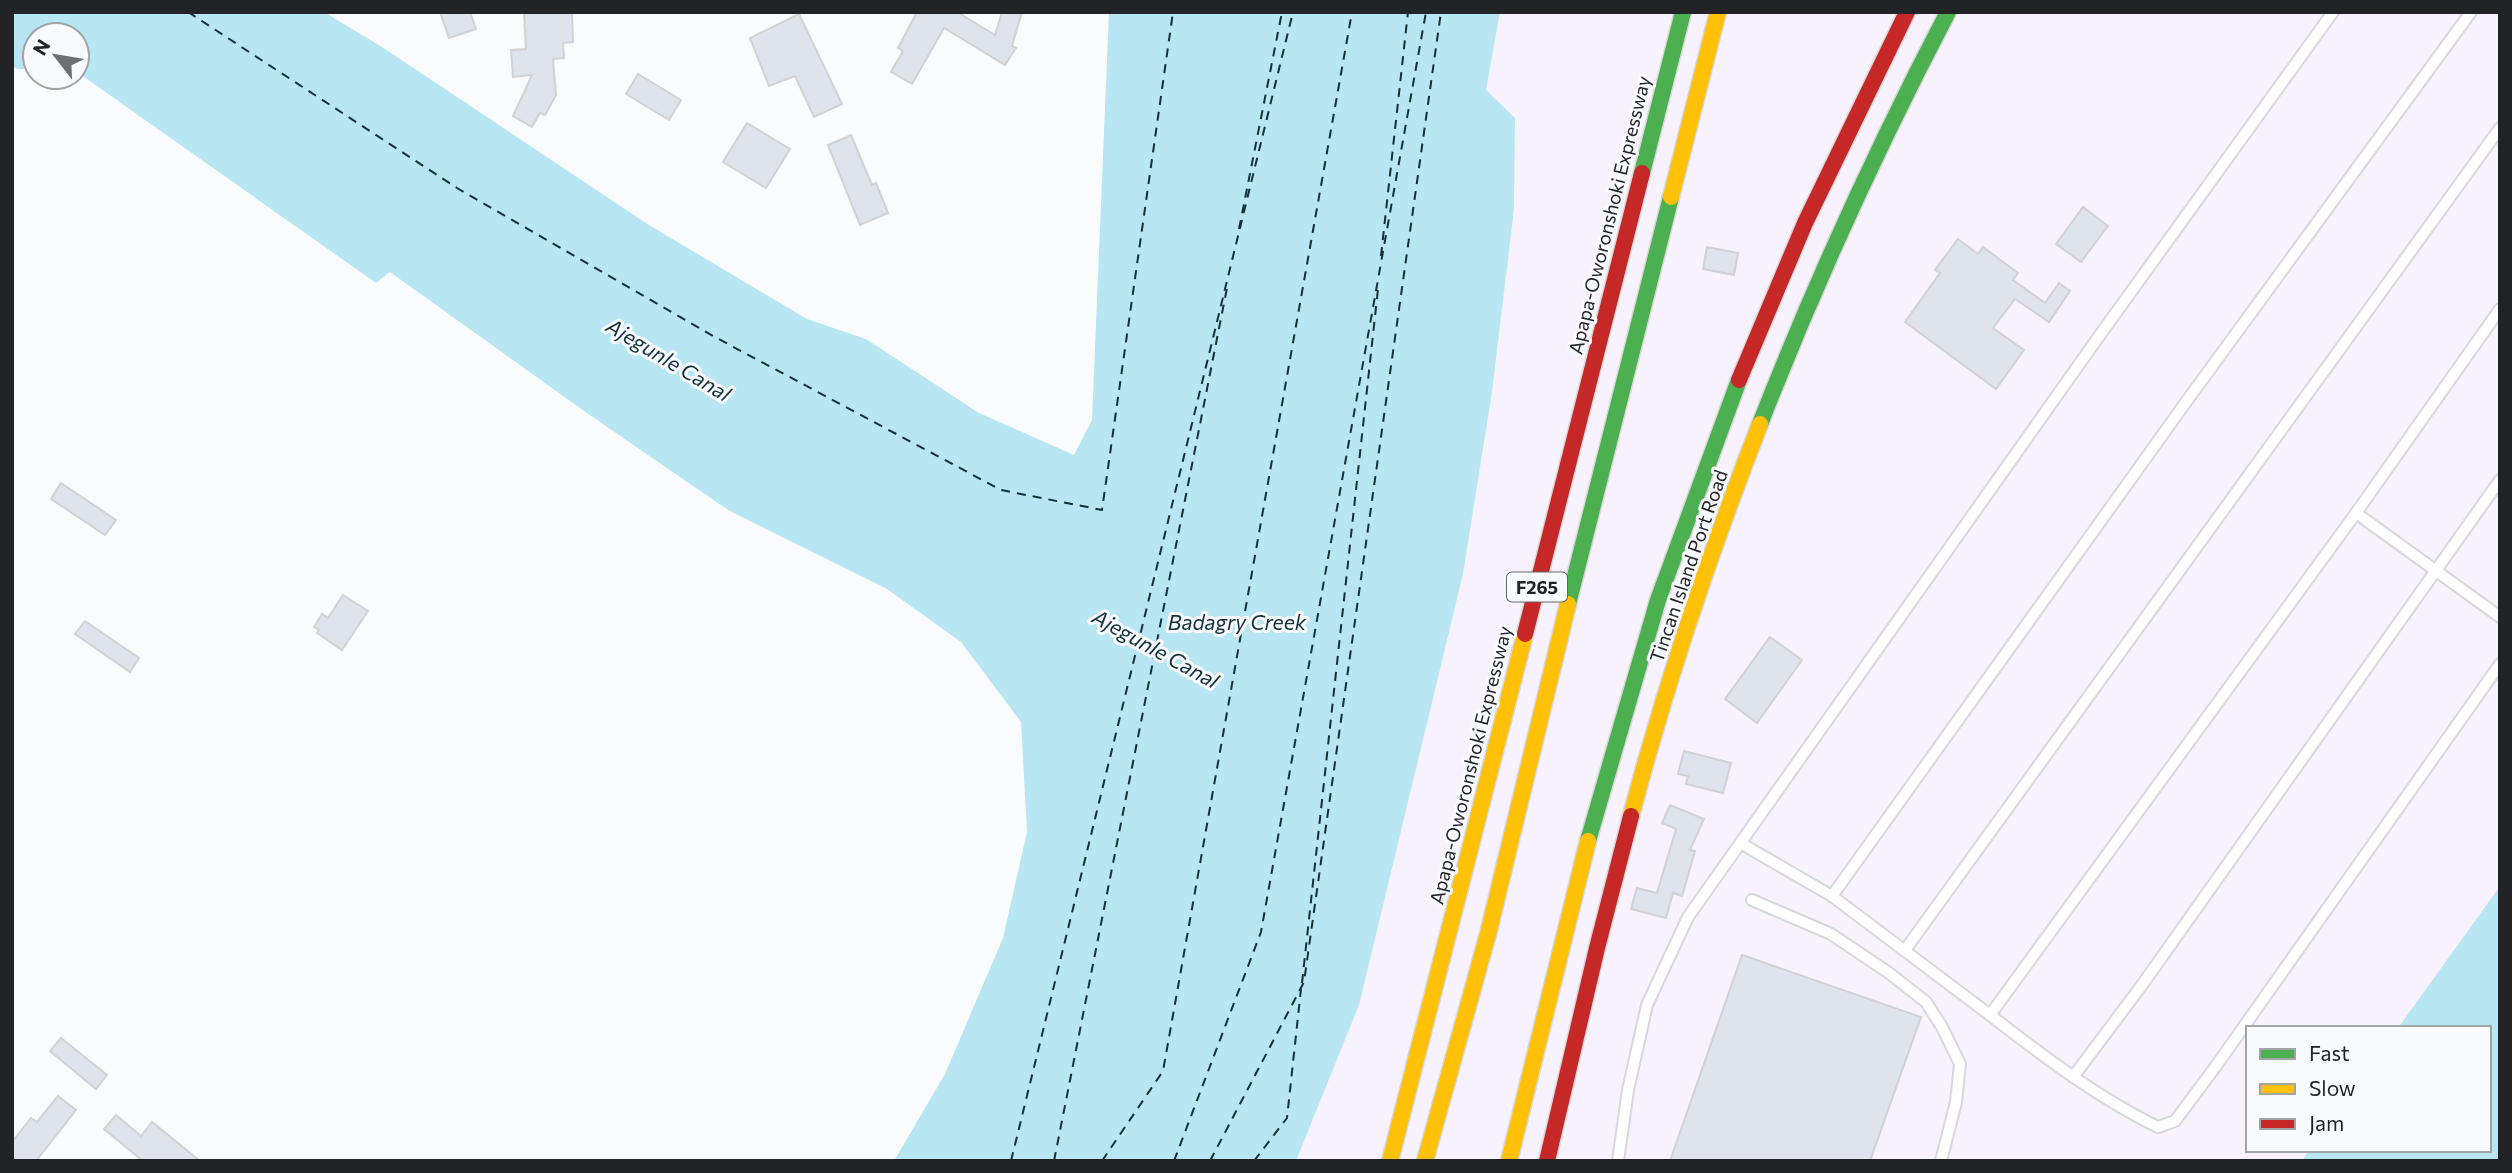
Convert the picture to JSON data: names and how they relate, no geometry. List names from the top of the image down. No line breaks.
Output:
{"streets":{"main road":["Apapa-Oworonshoki Expressway","Tincan Island Port Road","F265"]},"water":["Ajegunle Canal","Badagry Creek"],"legend":["Fast","Slow","Jam"],"north":"top left"}
